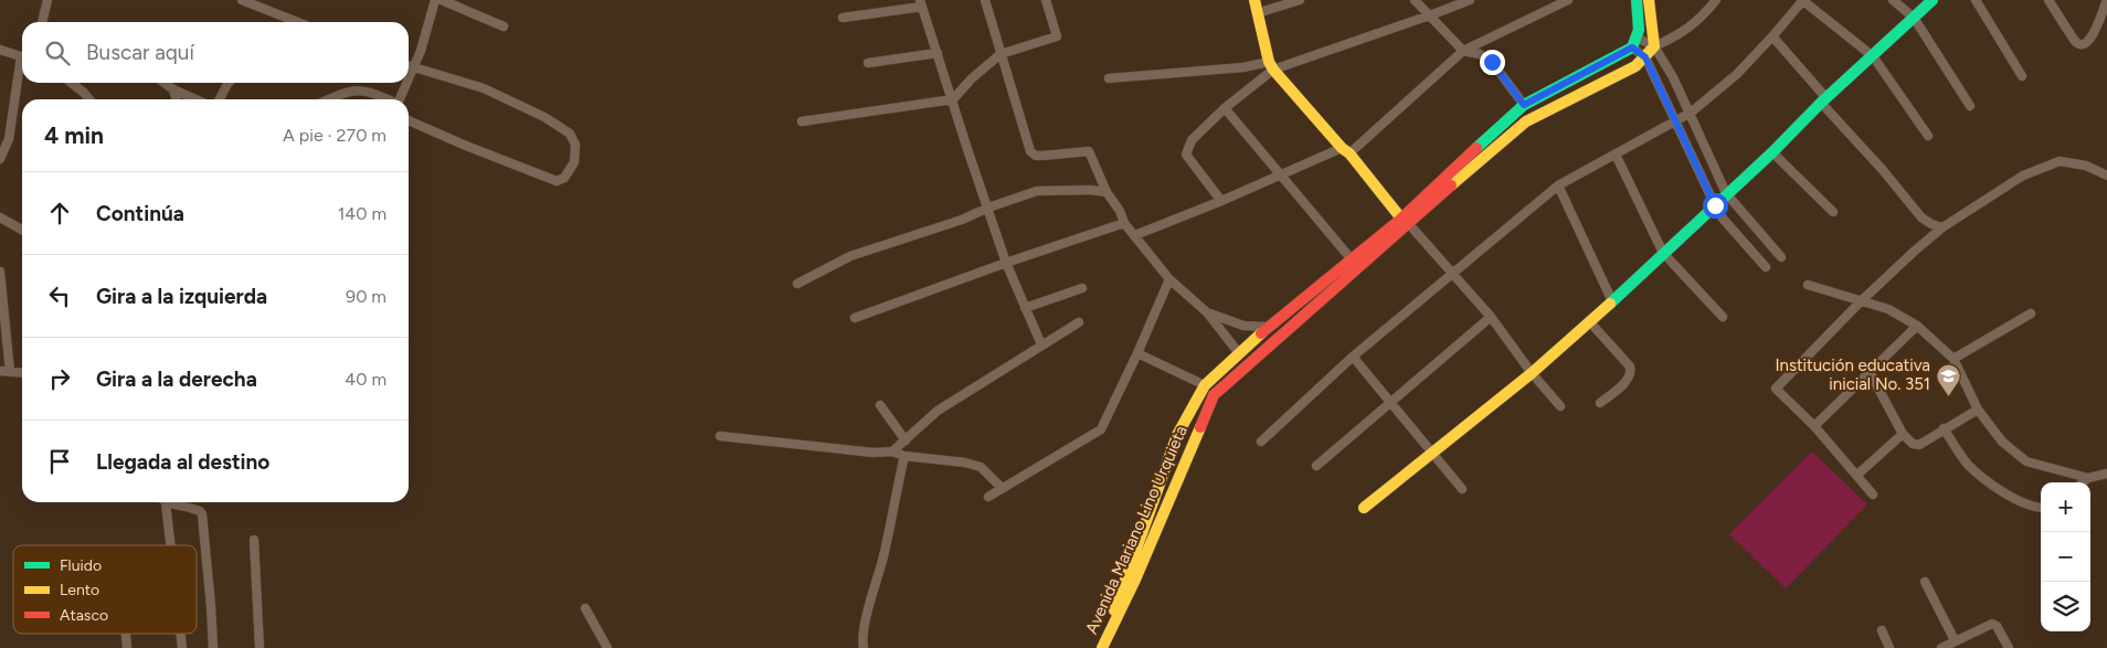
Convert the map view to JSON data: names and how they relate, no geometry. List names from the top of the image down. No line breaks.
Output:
{"streets":{"main road":["Avenida Mariano Lino Urquieta"]},"places":{"school or university":["Institución educativa inicial No. 351"]},"legend":["Fluido","Lento","Atasco"],"page":{"search":"Buscar aquí","heading":["4 min","A pie · 270 m"],"list":[["Continúa","140 m"],["Gira a la izquierda","90 m"],["Gira a la derecha","40 m"],"Llegada al destino"],"map_buttons":["+","−"]}}
